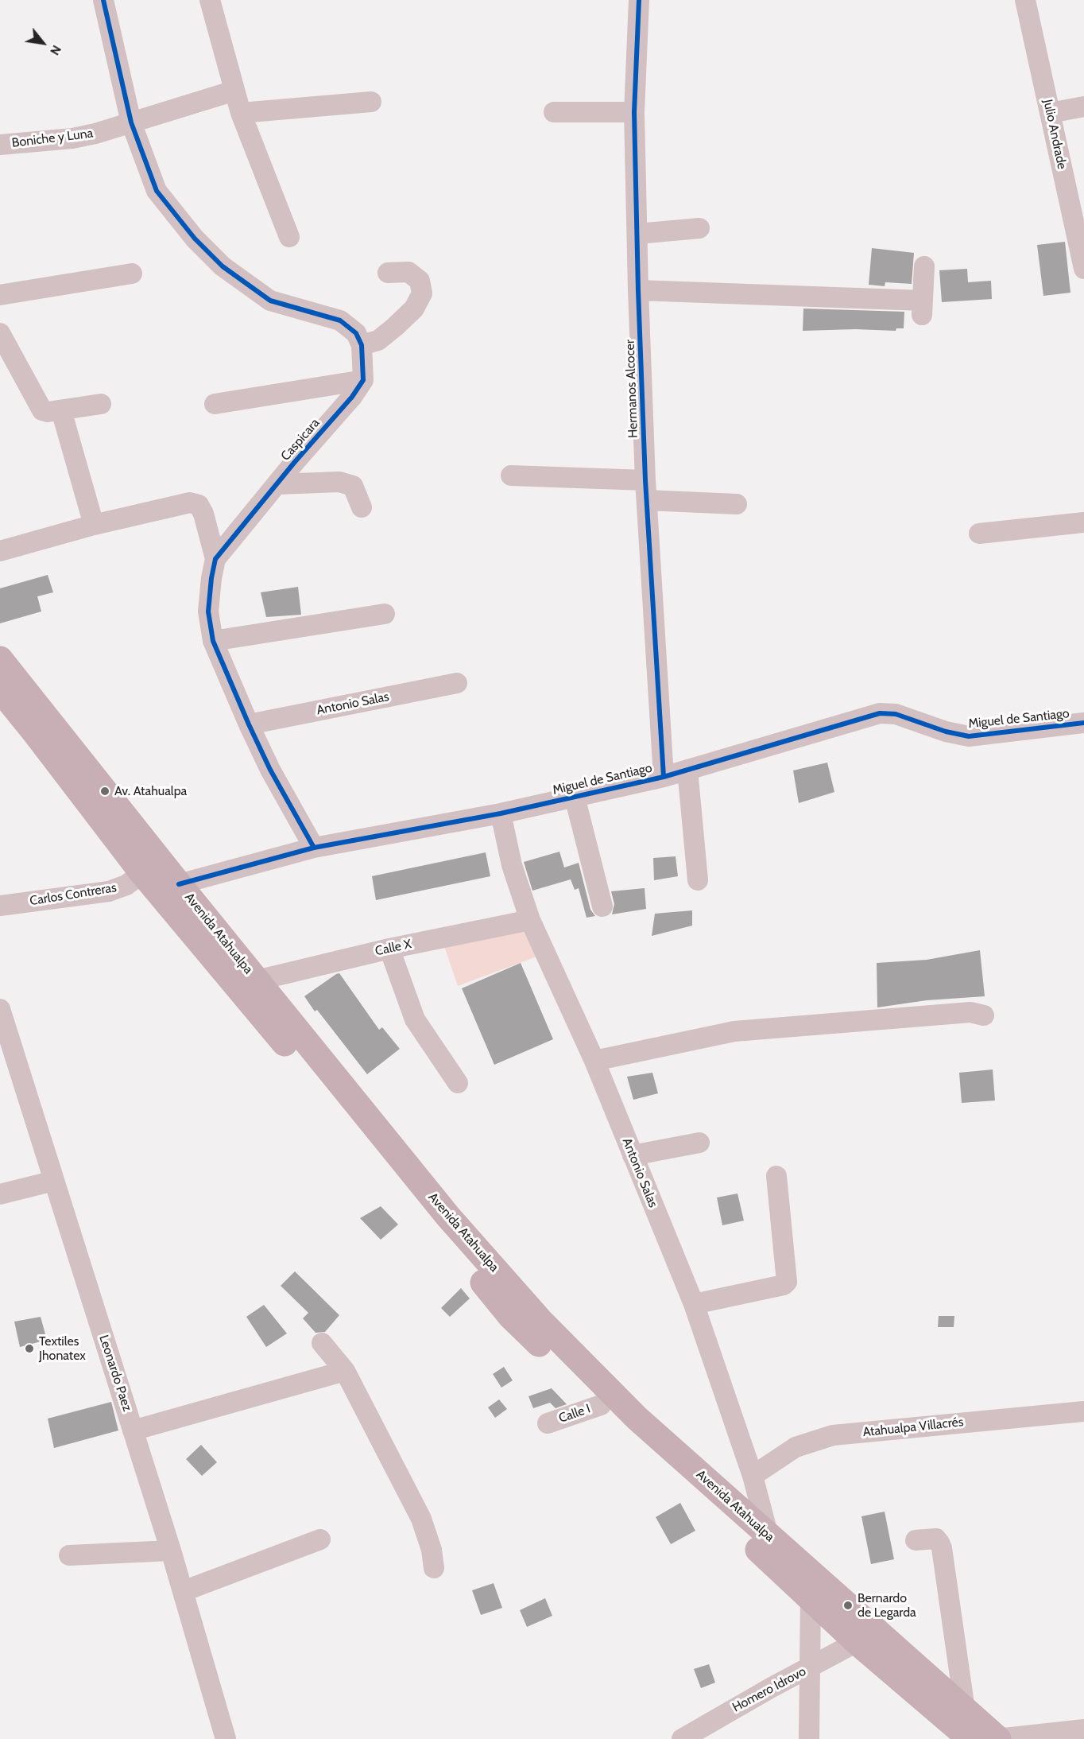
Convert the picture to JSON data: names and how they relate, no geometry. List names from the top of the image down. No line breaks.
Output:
{"streets":{"highway":["Avenida Atahualpa"],"street":["Julio Andrade","Boniche y Luna","Hermanos Alcocer","Caspicara","Antonio Salas","Miguel de Santiago","Carlos Contreras","Calle X","Leonardo Paez","Calle I","Atahualpa Villacrés","Homero Idrovo"]},"crossings":[["Hermanos Alcocer","Miguel de Santiago"],["Caspicara","Antonio Salas"],["Caspicara","Miguel de Santiago"],["Antonio Salas","Miguel de Santiago"],["Antonio Salas","Avenida Atahualpa"],["Antonio Salas","Calle X"],["Antonio Salas","Atahualpa Villacrés"],["Miguel de Santiago","Avenida Atahualpa"],["Carlos Contreras","Avenida Atahualpa"],["Avenida Atahualpa","Calle X"],["Avenida Atahualpa","Calle I"],["Avenida Atahualpa","Homero Idrovo"]],"places":["Av. Atahualpa","Textiles Jhonatex","Bernardo de Legarda"],"north":"bottom right"}
